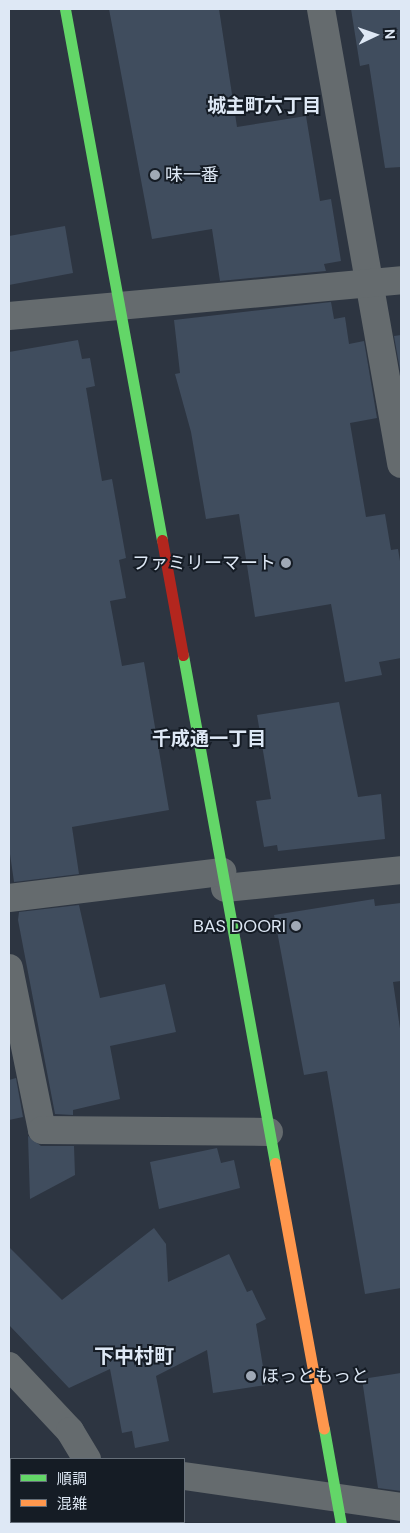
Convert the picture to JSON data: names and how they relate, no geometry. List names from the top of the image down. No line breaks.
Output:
{"districts":["城主町六丁目","千成通一丁目","下中村町"],"places":["味一番","ファミリーマート","BAS DOORI","ほっともっと"],"legend":["順調","混雑"],"north":"right"}
